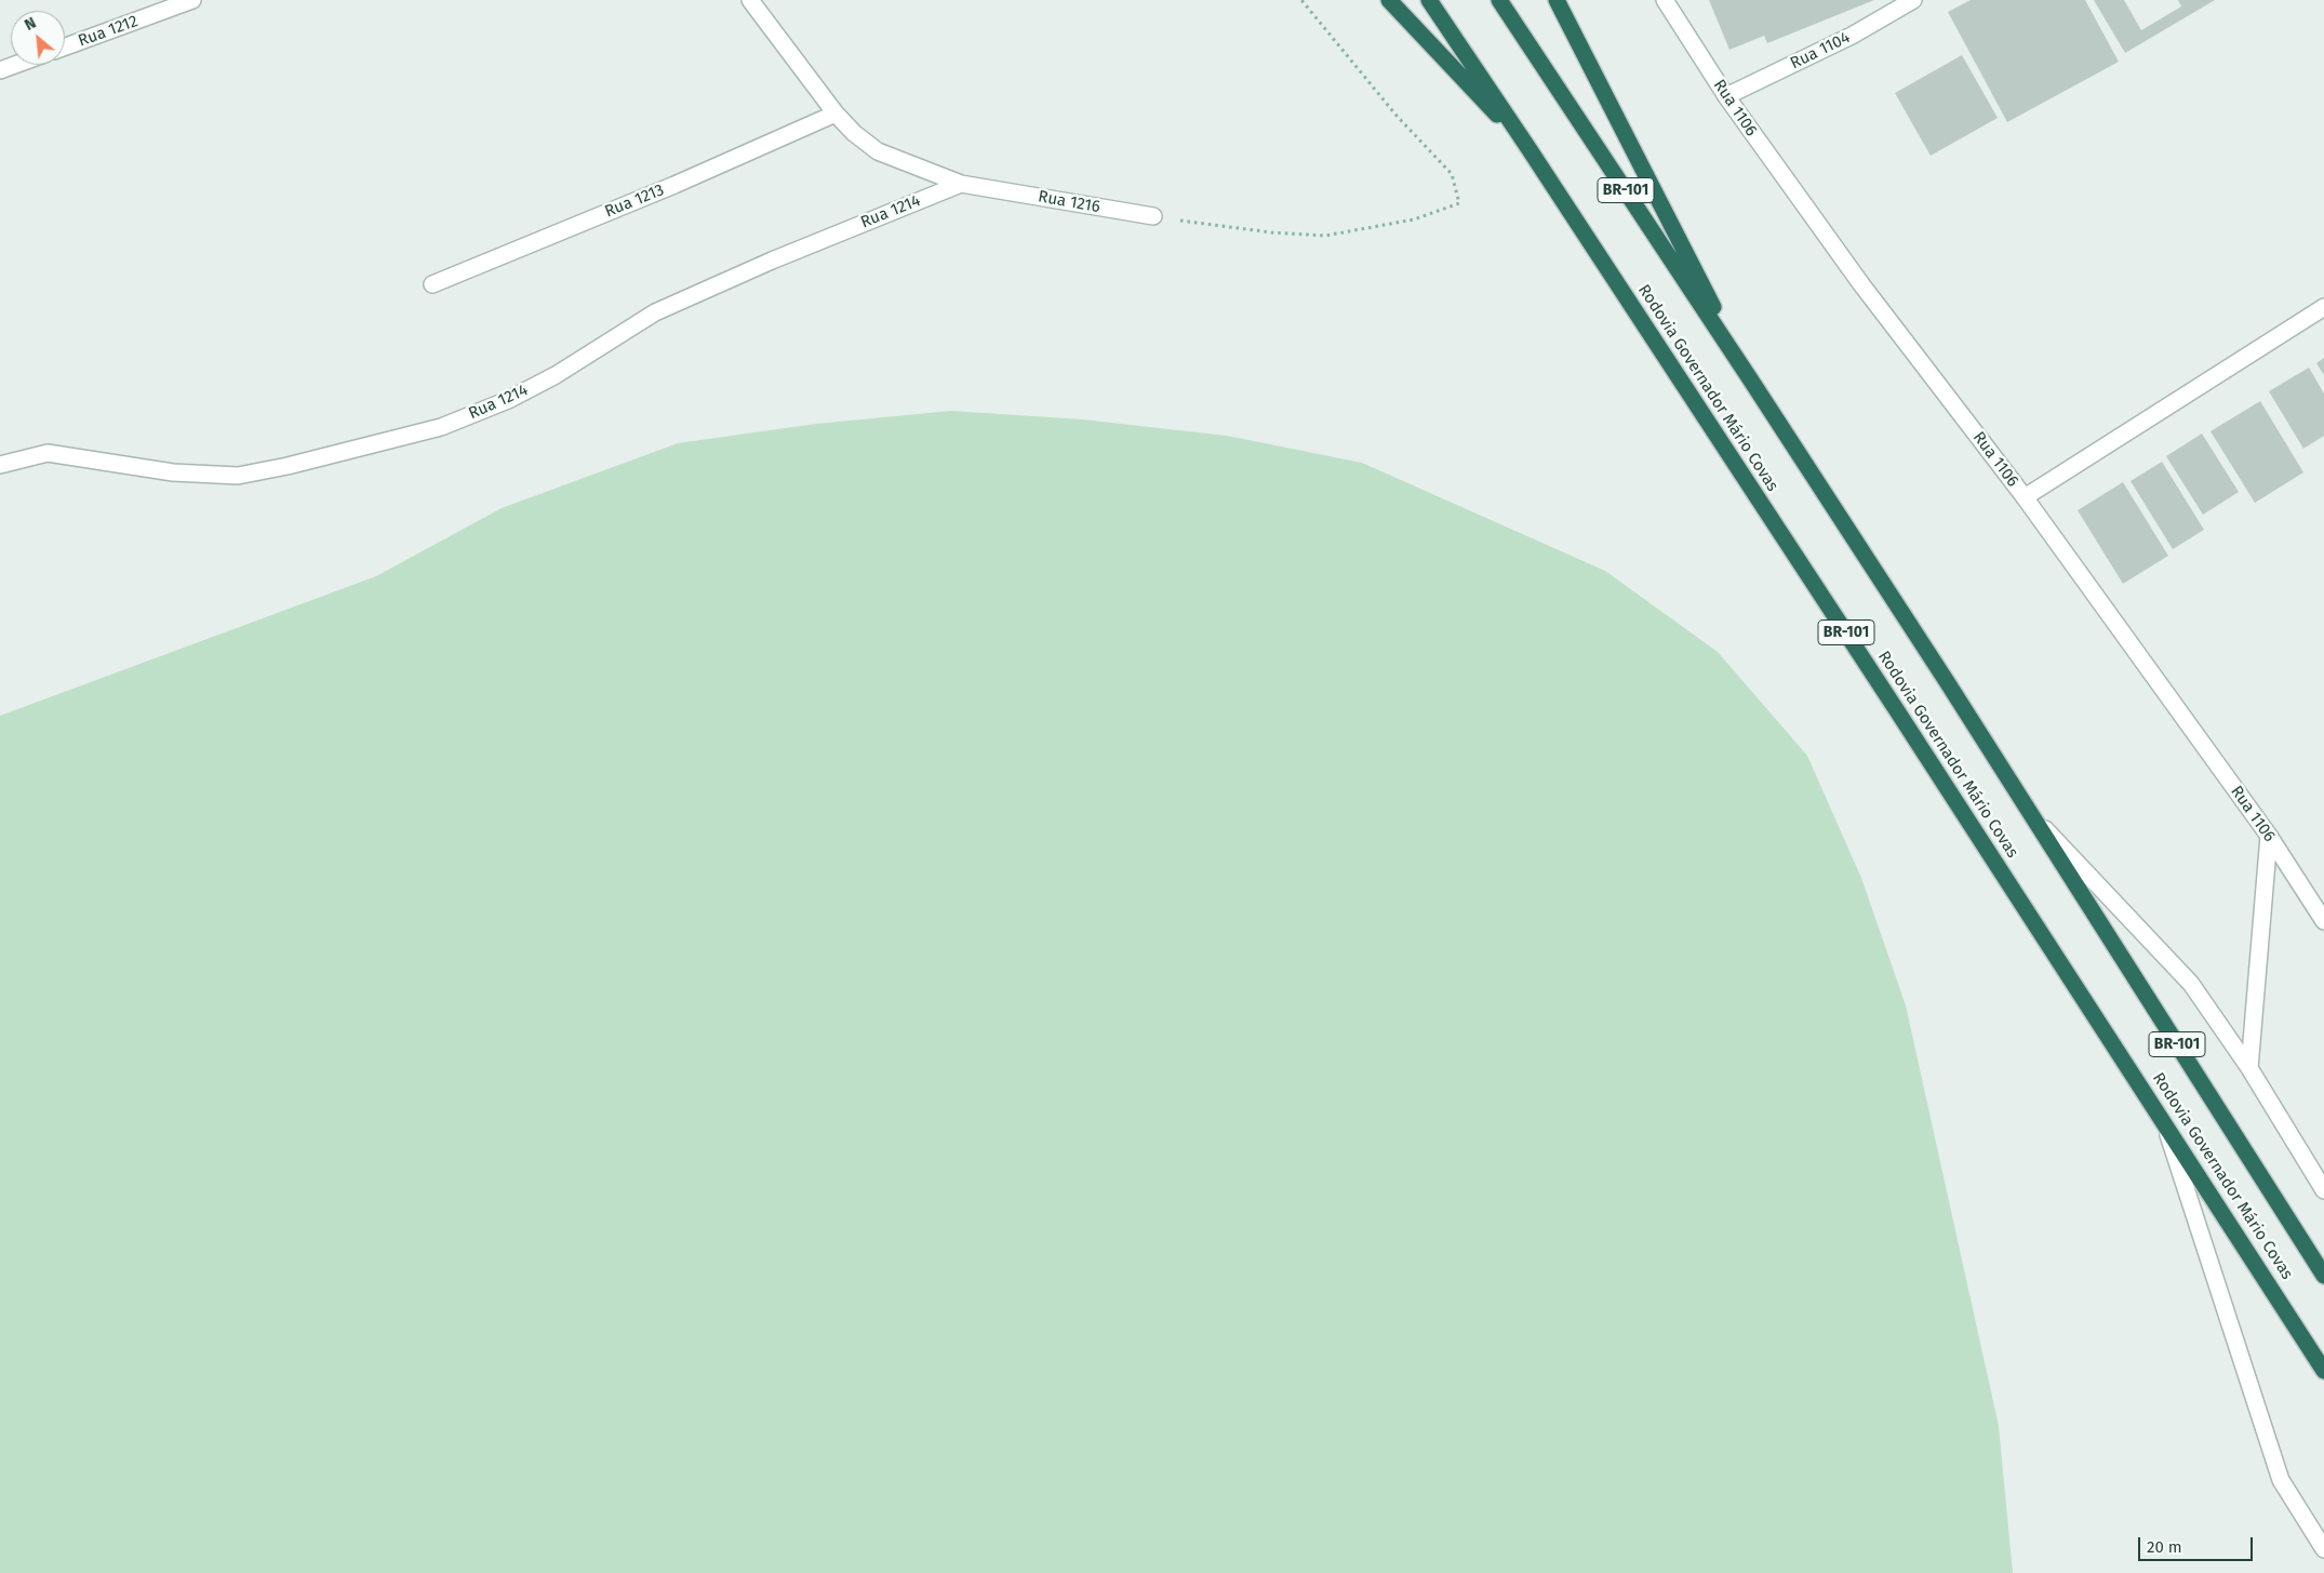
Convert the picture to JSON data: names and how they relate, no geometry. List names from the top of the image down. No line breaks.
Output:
{"streets":{"highway":["BR-101","Rodovia Governador Mário Covas"],"street":["Rua 1212","Rua 1104","Rua 1106","Rua 1213","Rua 1216","Rua 1214"]},"crossings":[["Rua 1104","Rua 1106"],["Rua 1213","Rua 1216"],["Rua 1216","Rua 1214"]],"scale_bar":"20 m","north":"top left"}
